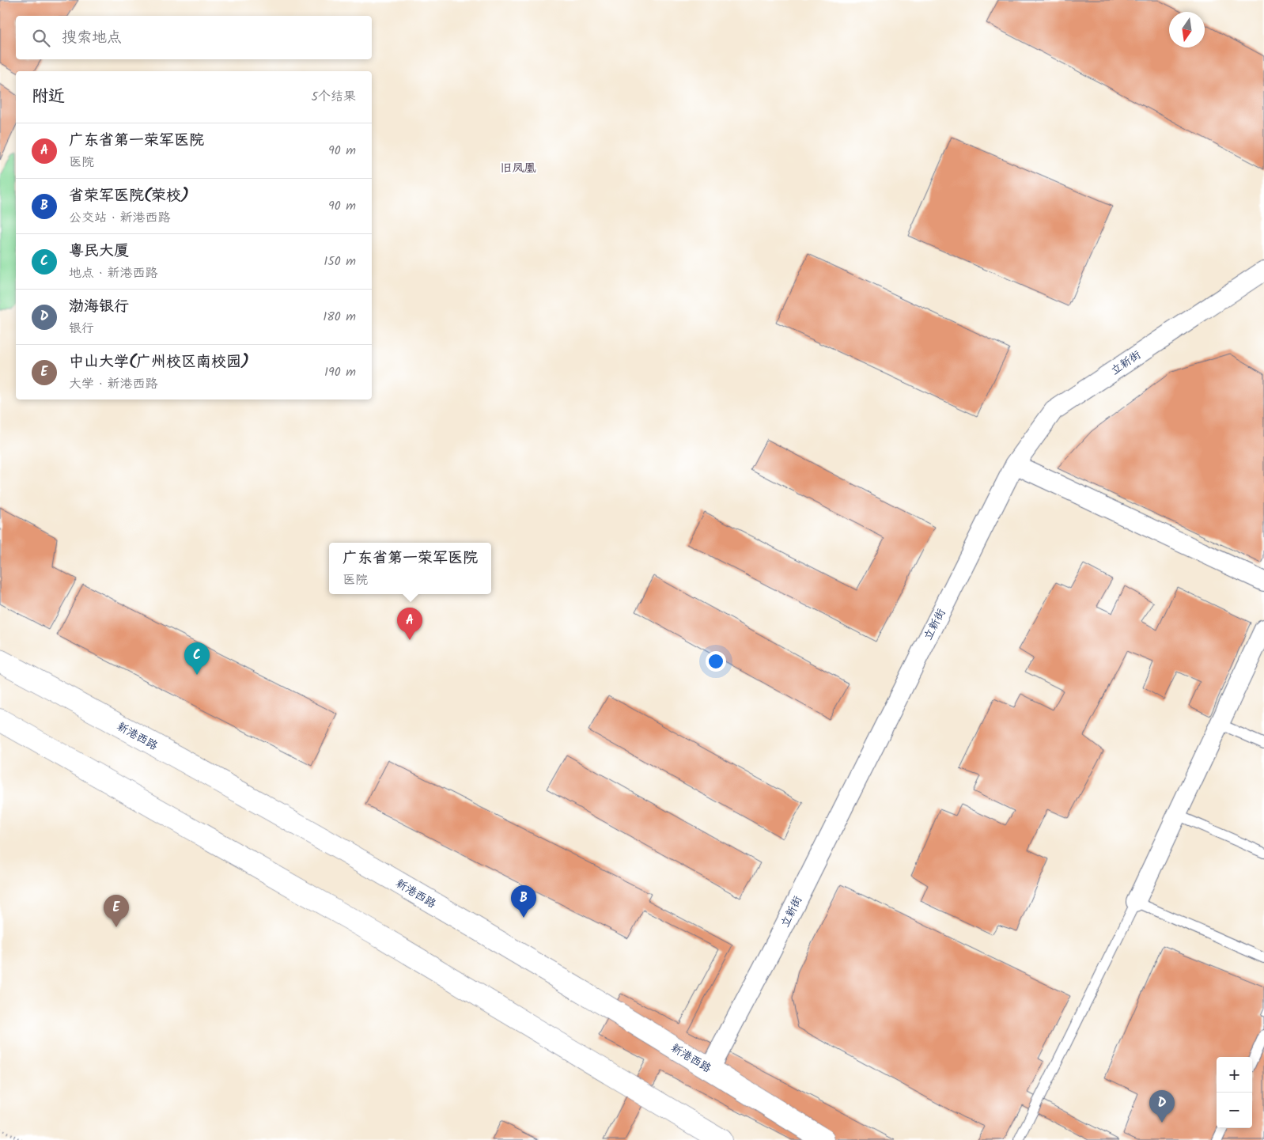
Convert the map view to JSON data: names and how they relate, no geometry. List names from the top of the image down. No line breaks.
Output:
{"streets":{"main road":["新港西路"],"street":["立新街"]},"crossings":[["立新街","新港西路"]],"districts":["旧凤凰"],"north":"bottom","page":{"search":"搜索地点","heading":["附近","5个结果"],"list":[{"mark":"A","name":"广东省第一荣军医院","note":"医院","value":"90 m"},{"mark":"B","name":"省荣军医院(荣校)","note":"公交站 · 新港西路","value":"90 m"},{"mark":"C","name":"粤民大厦","note":"地点 · 新港西路","value":"150 m"},{"mark":"D","name":"渤海银行","note":"银行","value":"180 m"},{"mark":"E","name":"中山大学(广州校区南校园)","note":"大学 · 新港西路","value":"190 m"}],"popup":["广东省第一荣军医院","医院"],"pins":["A","C","B","E","D"],"map_buttons":["+","−"]}}
